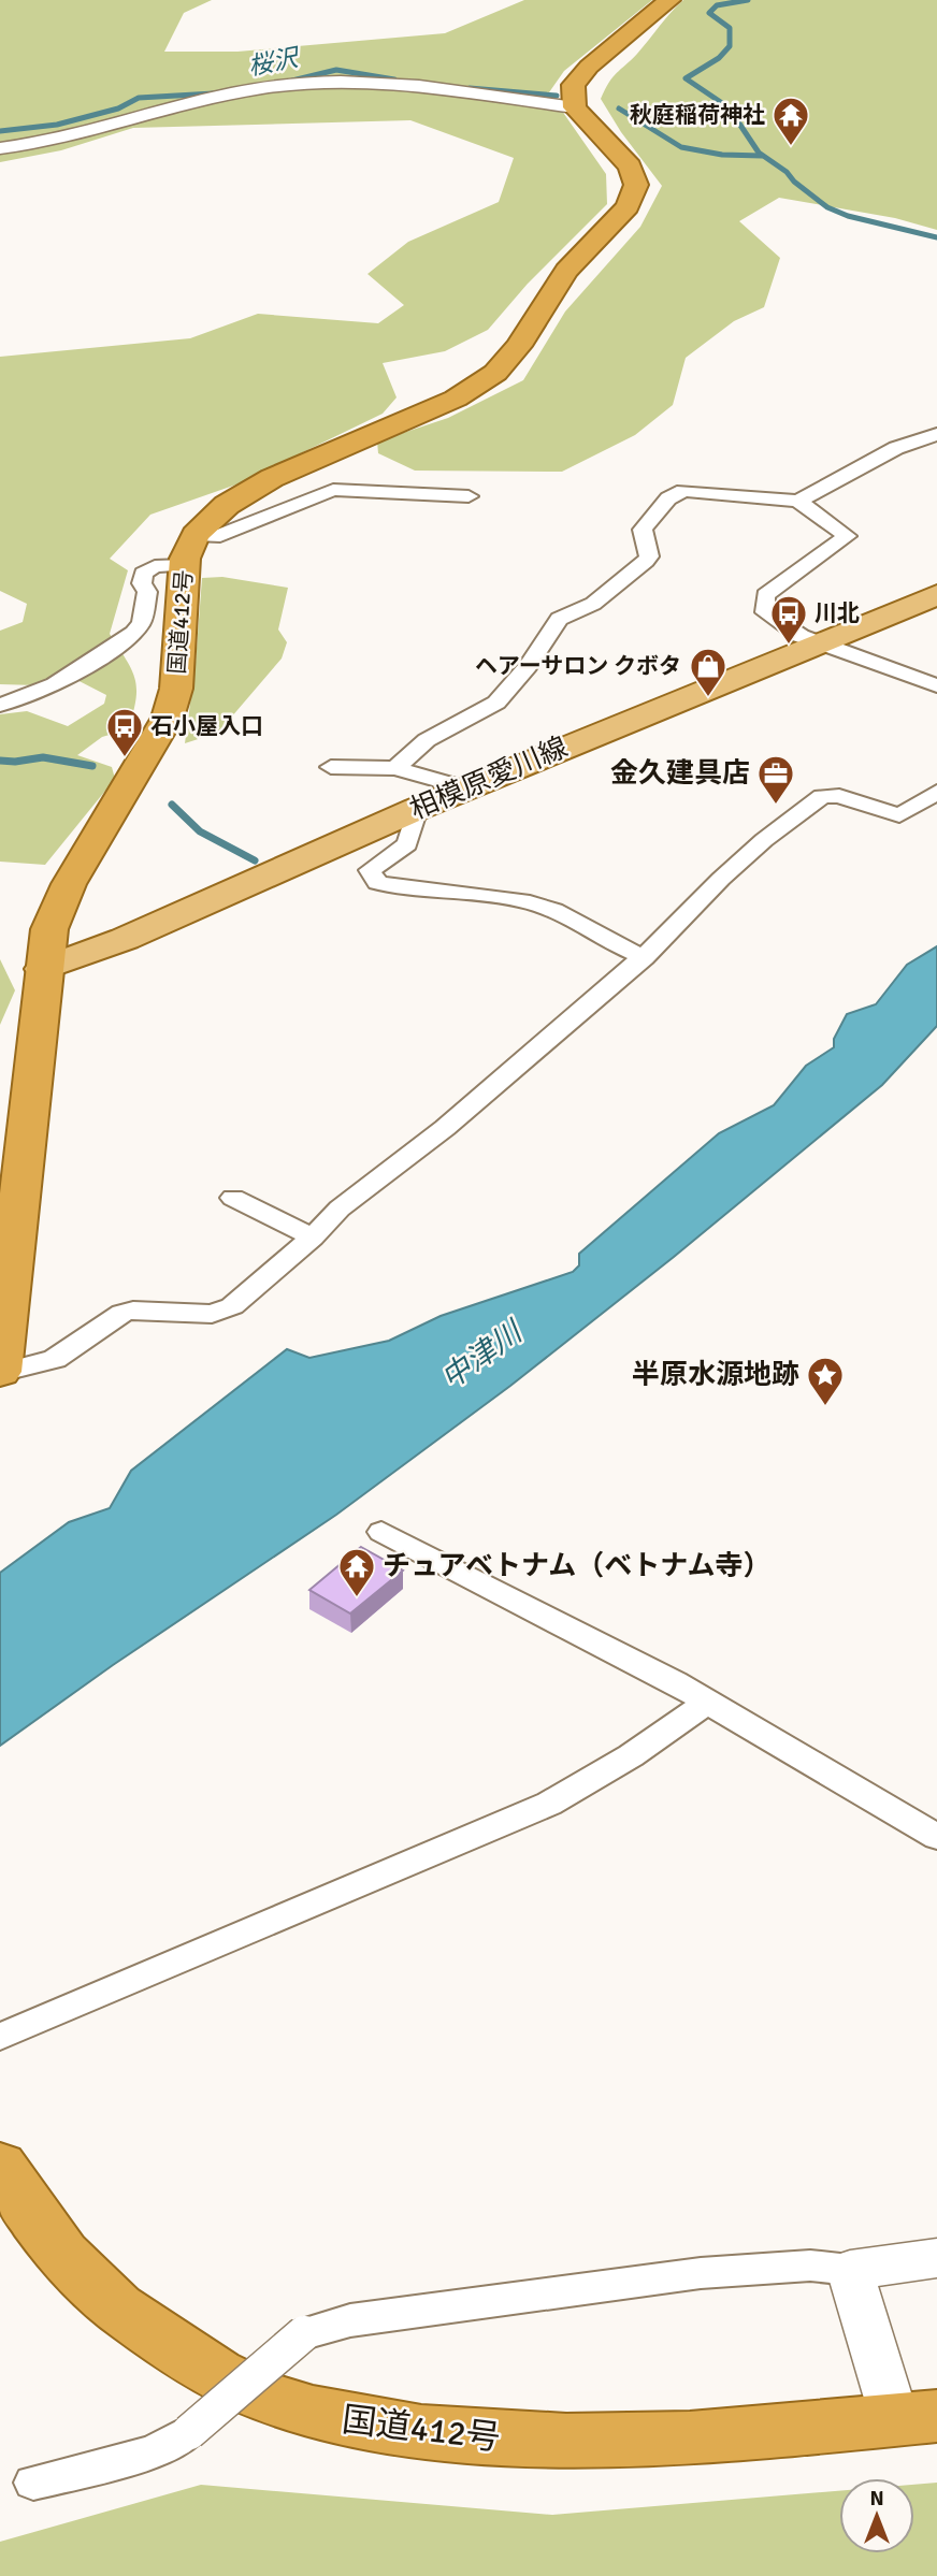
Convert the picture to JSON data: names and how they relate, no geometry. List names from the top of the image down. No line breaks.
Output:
{"streets":{"highway":["国道412号"],"main road":["相模原愛川線"]},"crossings":[["国道412号","相模原愛川線"]],"water":["桜沢","中津川"],"places":{"temple":["秋庭稲荷神社","チュアベトナム（ベトナム寺）"],"bus stop":["川北","石小屋入口"],"shop":["ヘアーサロン クボタ"],"office":["金久建具店"],"place":["半原水源地跡"]},"north":"top"}
